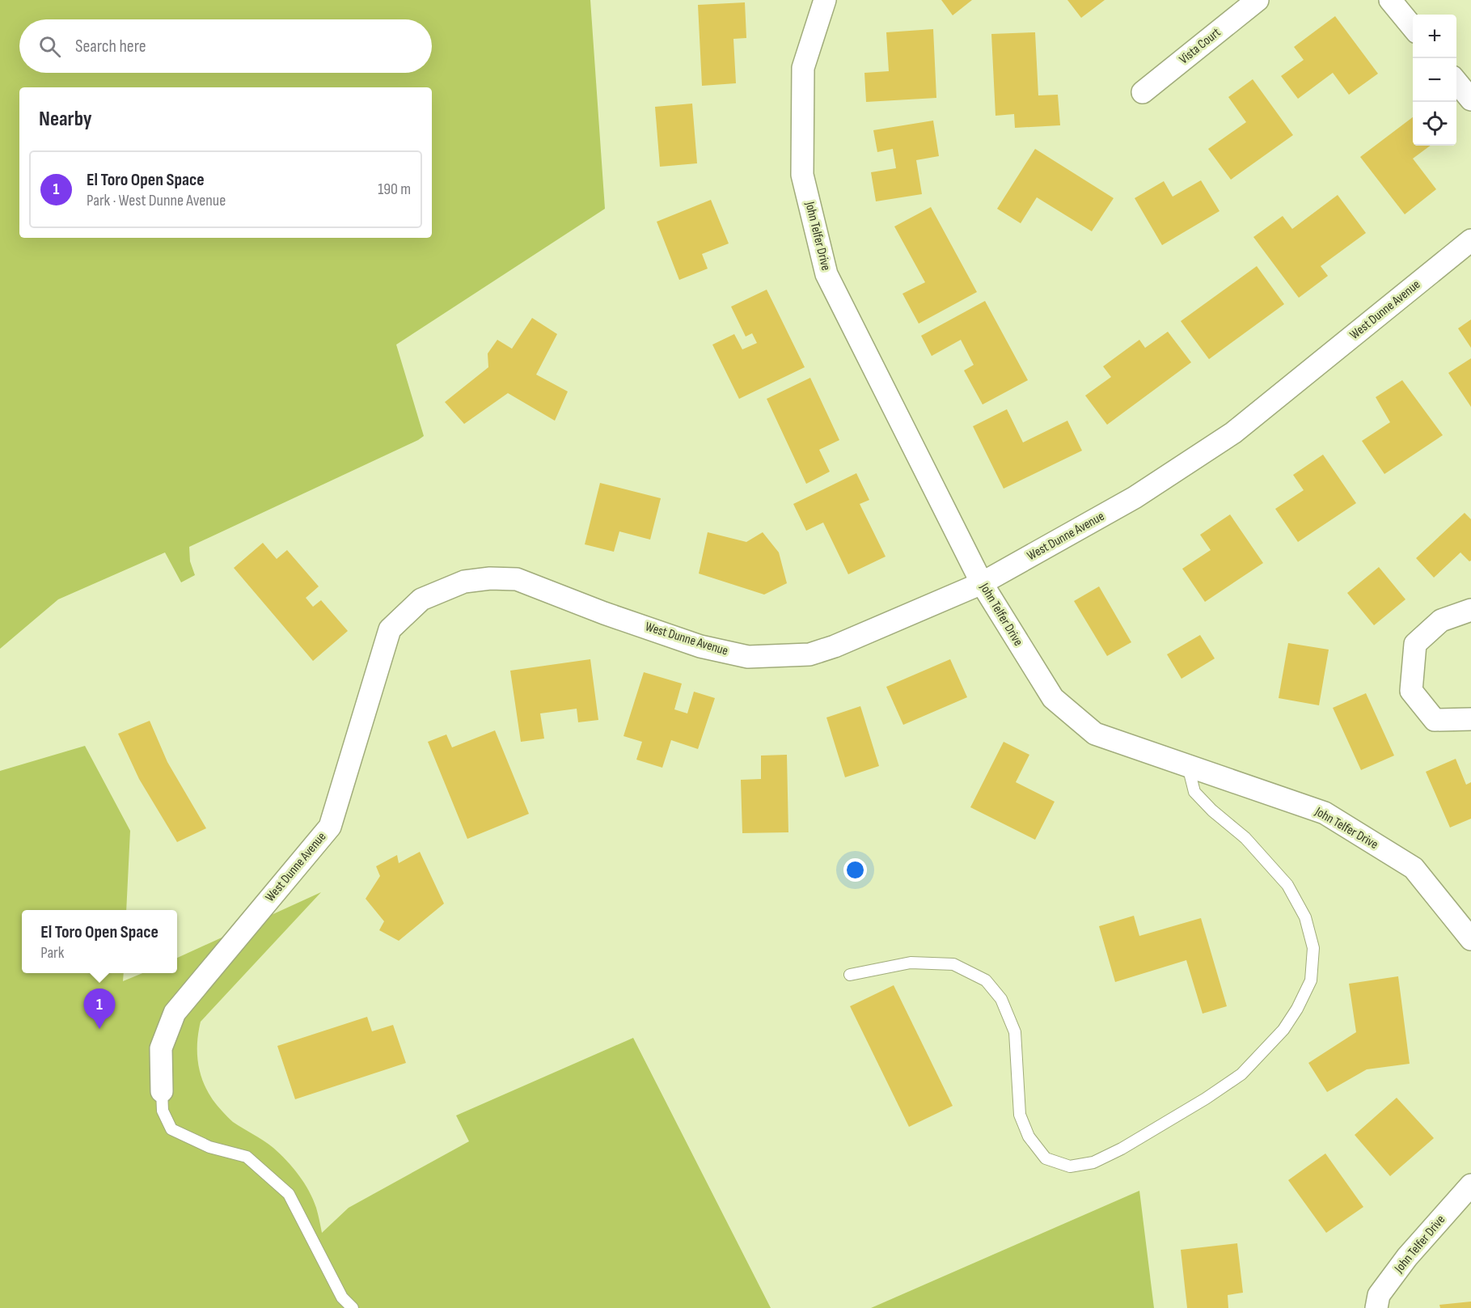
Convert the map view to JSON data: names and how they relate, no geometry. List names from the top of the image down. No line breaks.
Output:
{"streets":{"street":["Vista Court","John Telfer Drive","West Dunne Avenue"]},"crossings":[["John Telfer Drive","West Dunne Avenue"]],"page":{"map_buttons":["+","−"],"search":"Search here","heading":"Nearby","list":[{"mark":"1","name":"El Toro Open Space","note":"Park · West Dunne Avenue","value":"190 m"}],"popup":["El Toro Open Space","Park"],"pins":"1"}}
